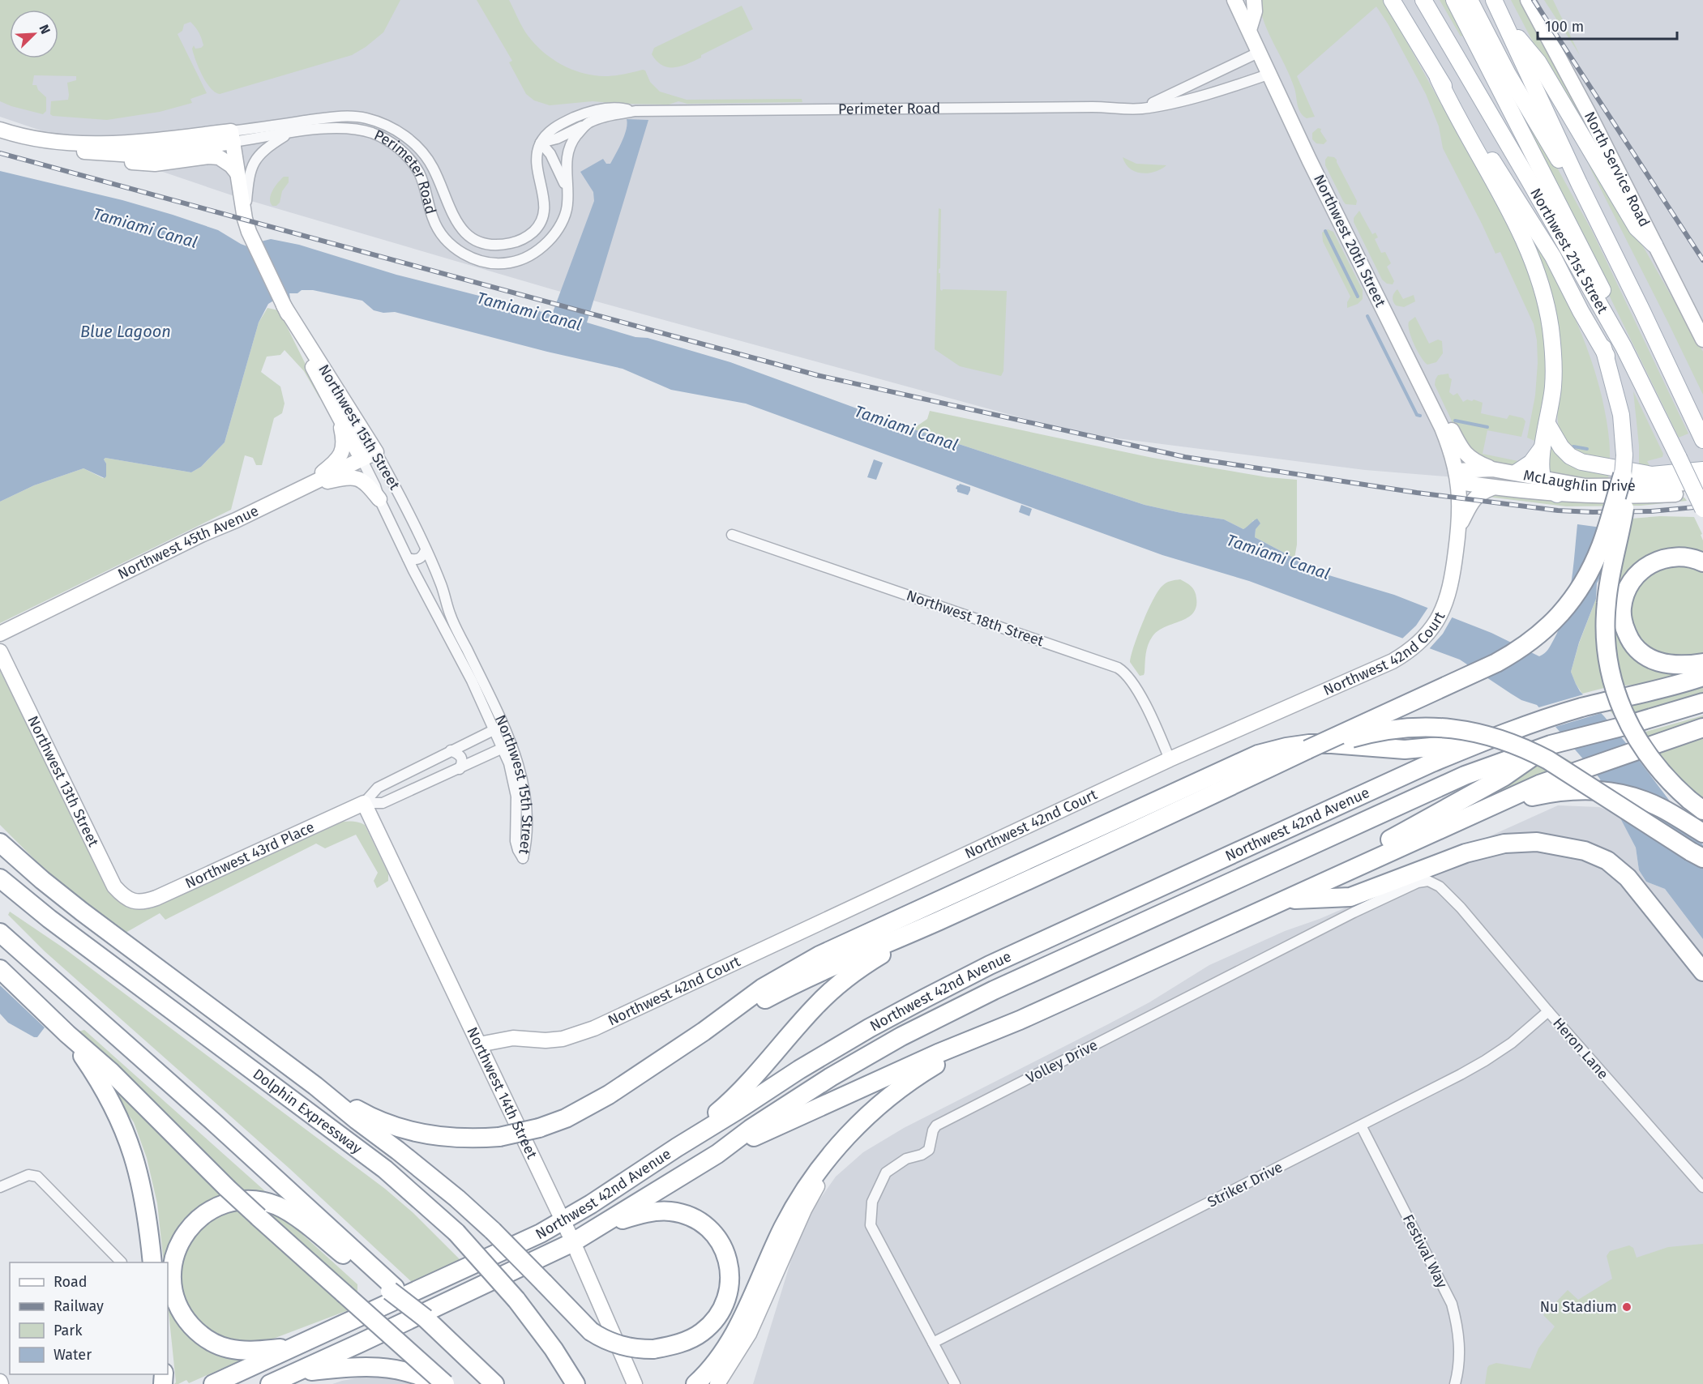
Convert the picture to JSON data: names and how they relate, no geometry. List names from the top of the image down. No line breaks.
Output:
{"streets":{"highway":["Northwest 42nd Avenue","Dolphin Expressway"],"main road":["Northwest 21st Street"],"street":["Perimeter Road","North Service Road","Northwest 20th Street","Northwest 15th Street","McLaughlin Drive","Northwest 45th Avenue","Northwest 18th Street","Northwest 42nd Court","Northwest 13th Street","Northwest 43rd Place","Heron Lane","Volley Drive","Northwest 14th Street","Striker Drive","Festival Way"]},"crossings":[["Perimeter Road","Northwest 20th Street"],["Perimeter Road","Northwest 15th Street"],["Northwest 20th Street","McLaughlin Drive"],["Northwest 20th Street","Northwest 42nd Court"],["Northwest 15th Street","Northwest 45th Avenue"],["Northwest 15th Street","Northwest 43rd Place"],["McLaughlin Drive","Northwest 42nd Court"],["Northwest 18th Street","Northwest 42nd Court"],["Northwest 42nd Court","Northwest 14th Street"],["Northwest 13th Street","Northwest 43rd Place"],["Northwest 42nd Avenue","Northwest 14th Street"],["Northwest 43rd Place","Northwest 14th Street"],["Heron Lane","Volley Drive"],["Heron Lane","Striker Drive"],["Volley Drive","Striker Drive"],["Striker Drive","Festival Way"]],"water":["Tamiami Canal","Blue Lagoon"],"places":["Nu Stadium"],"legend":["Road","Railway","Park","Water"],"scale_bar":"100 m","north":"top right"}
